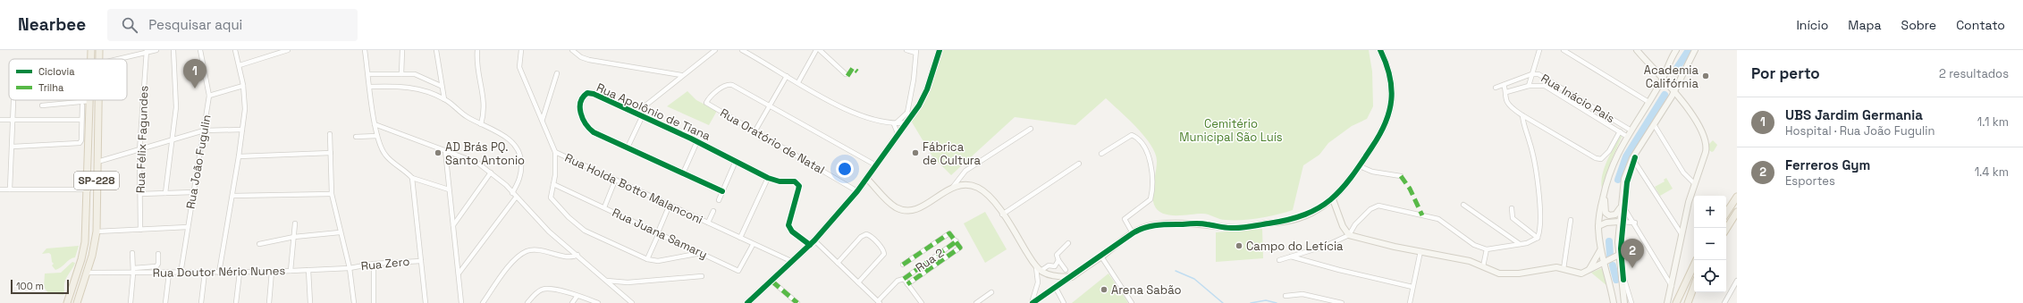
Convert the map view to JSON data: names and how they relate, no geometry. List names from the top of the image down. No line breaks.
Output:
{"streets":{"main road":["SP-228"],"street":["Rua Inácio Pais","Rua Apolônio de Tiana","Rua Félix Fagundes","Rua Oratório de Natal","Rua João Fugulin","Rua Holda Botto Malanconi","Rua Juana Samary","Rua 2","Rua Zero","Rua Doutor Nério Nunes"]},"crossings":[["Rua João Fugulin","Rua Doutor Nério Nunes"],["SP-228","Rua Doutor Nério Nunes"],["Rua Holda Botto Malanconi","Rua Juana Samary"],["Rua Zero","Rua Doutor Nério Nunes"]],"parks":["Cemitério Municipal São Luís"],"places":["Academia Califórnia","AD Brás PQ. Santo Antonio","Fábrica de Cultura","Campo do Letícia","Arena Sabão"],"legend":["Ciclovia","Trilha"],"scale_bar":"100 m","page":{"header":"Nearbee","search":"Pesquisar aqui","nav":["Início","Mapa","Sobre","Contato"],"heading":["Por perto","2 resultados"],"pins":["1","2"],"list":[{"mark":"1","name":"UBS Jardim Germania","note":"Hospital · Rua João Fugulin","value":"1.1 km"},{"mark":"2","name":"Ferreros Gym","note":"Esportes","value":"1.4 km"}],"map_buttons":["+","−"],"scale":"100 m"}}
